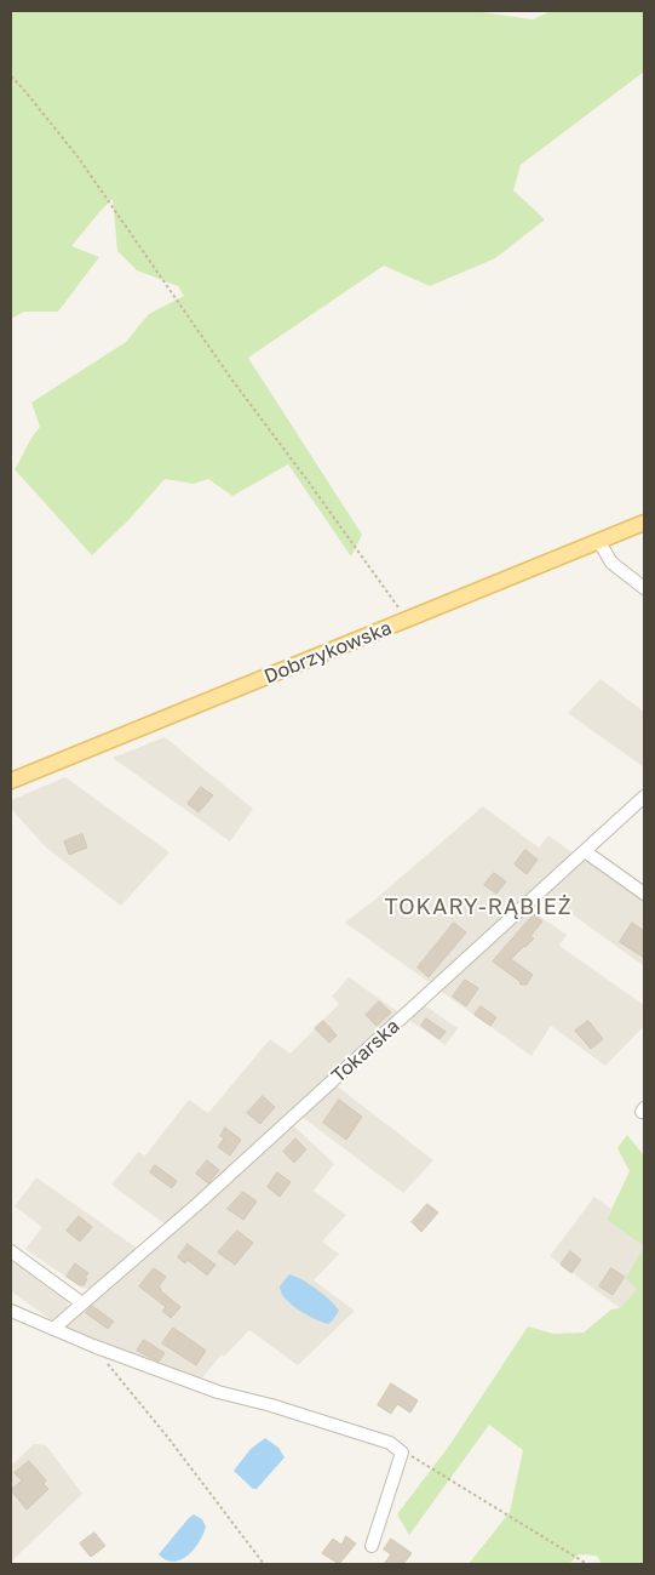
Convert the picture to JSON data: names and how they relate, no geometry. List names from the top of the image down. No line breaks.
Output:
{"streets":{"main road":["Dobrzykowska"],"street":["Tokarska"]},"districts":["TOKARY-RĄBIEŻ"]}
